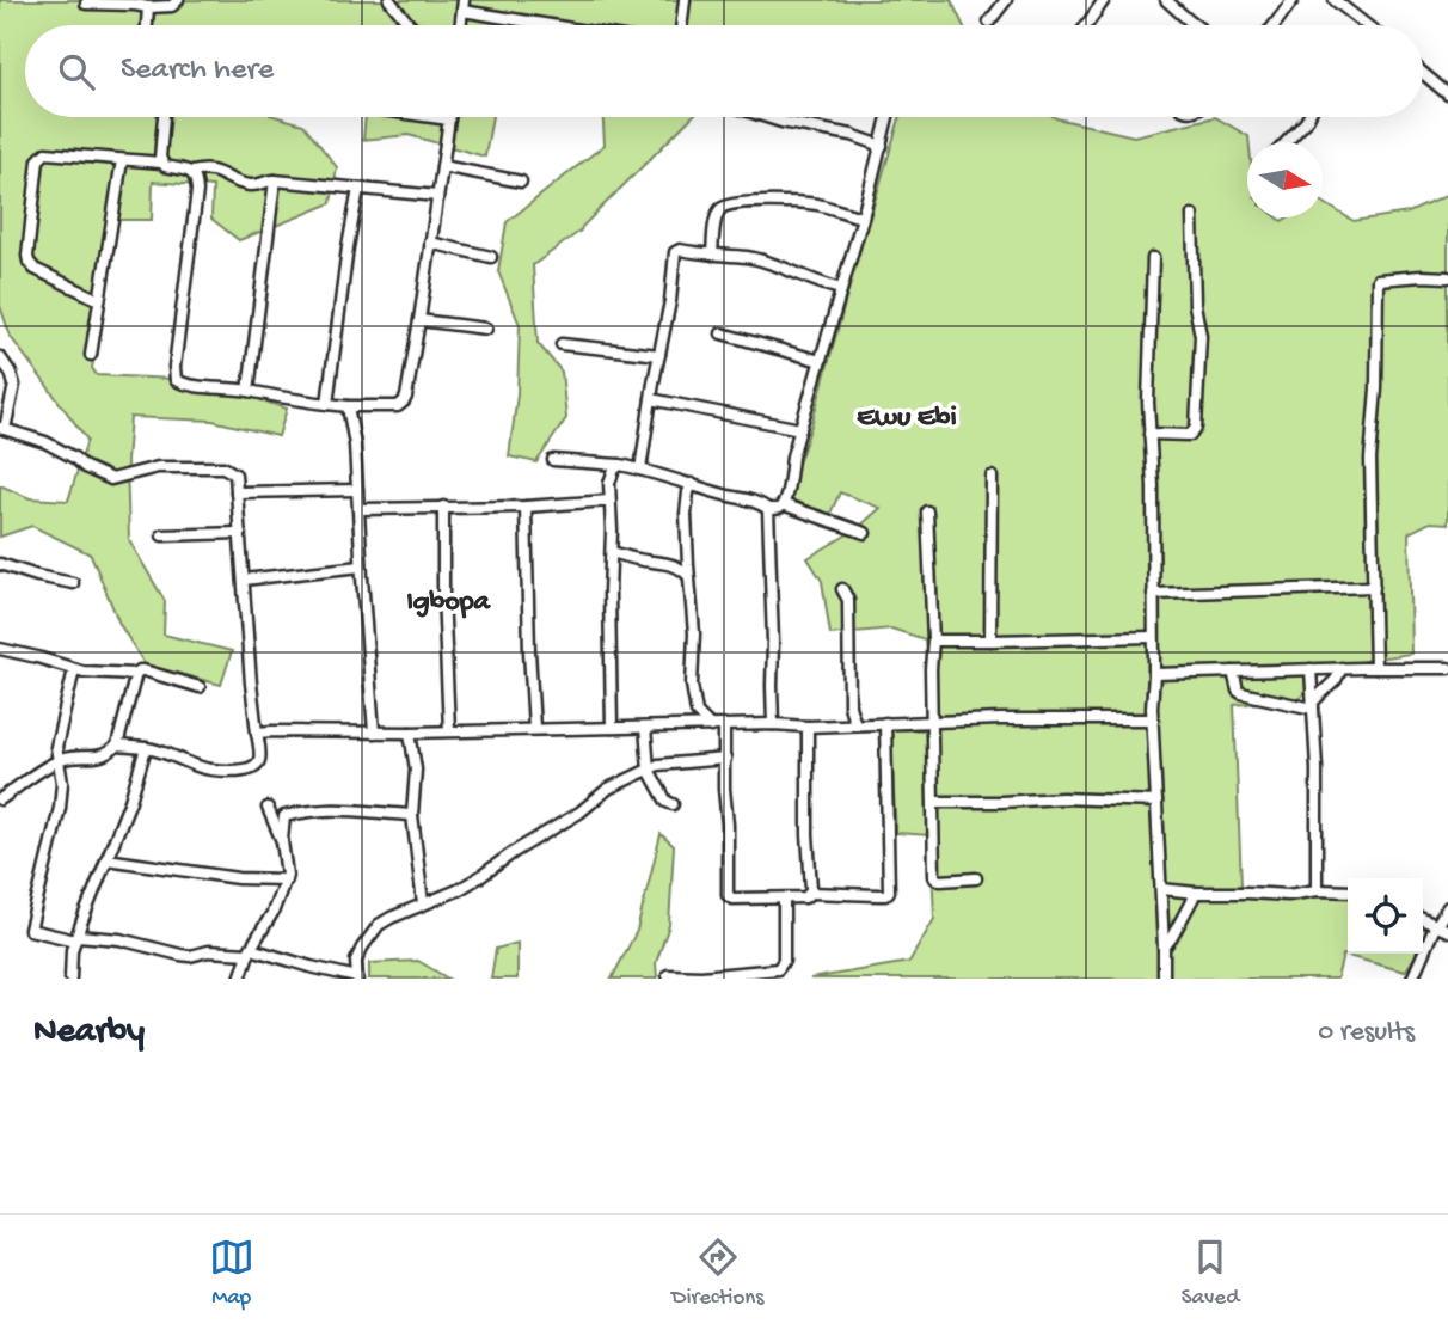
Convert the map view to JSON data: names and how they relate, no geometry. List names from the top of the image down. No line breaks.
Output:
{"districts":["Ewu Ebi","Igbopa"],"north":"right","page":{"search":"Search here","heading":["Nearby","0 results"],"nav":["Map","Directions","Saved"]}}
